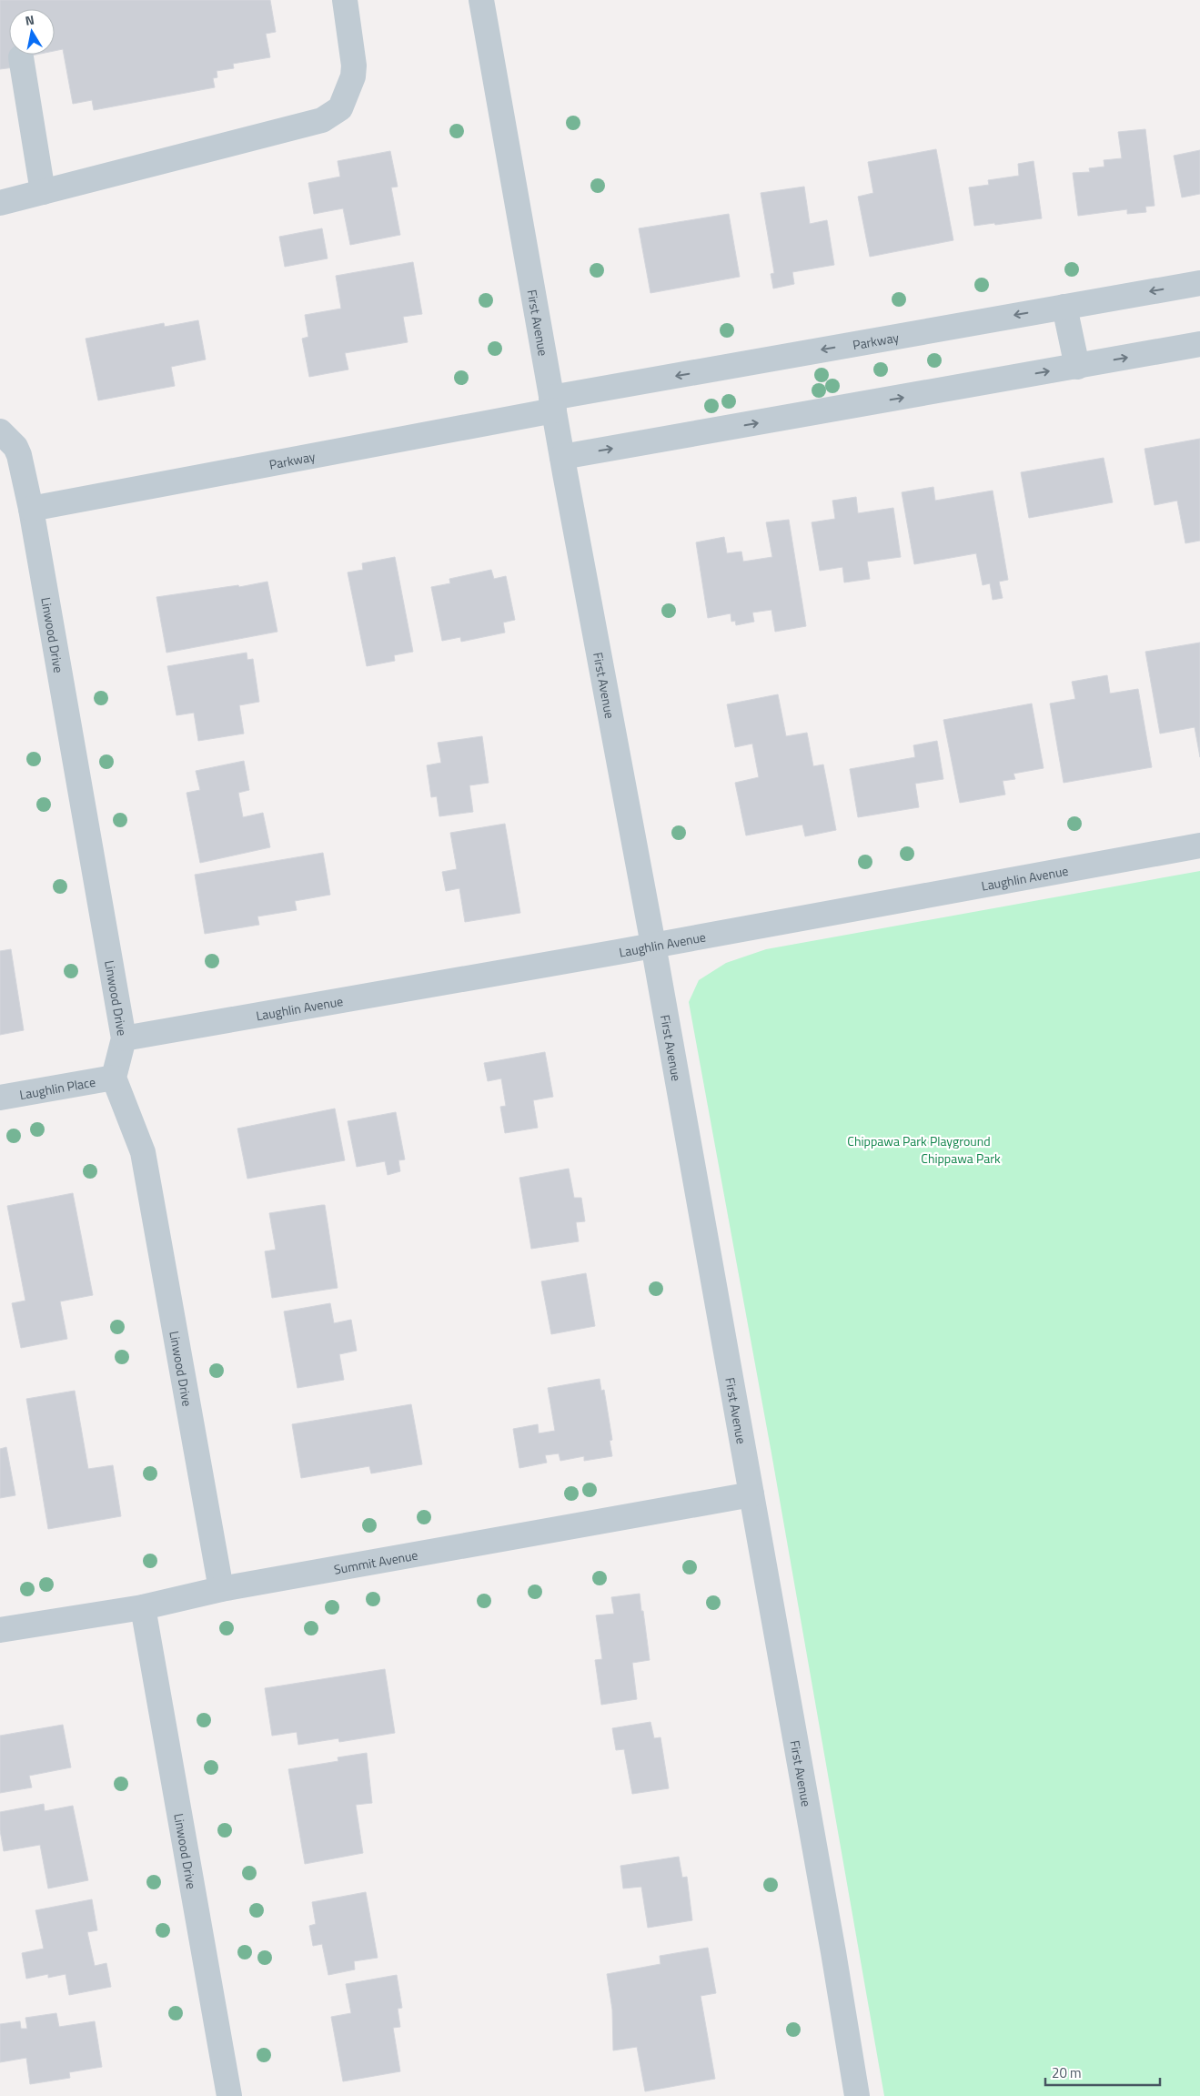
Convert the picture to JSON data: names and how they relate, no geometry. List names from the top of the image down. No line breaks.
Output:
{"streets":{"street":["First Avenue","Parkway","Linwood Drive","Laughlin Avenue","Laughlin Place","Summit Avenue"]},"crossings":[["First Avenue","Parkway"],["First Avenue","Laughlin Avenue"],["First Avenue","Summit Avenue"],["Parkway","Linwood Drive"],["Linwood Drive","Laughlin Avenue"],["Linwood Drive","Laughlin Place"],["Linwood Drive","Summit Avenue"]],"parks":["Chippawa Park Playground","Chippawa Park"],"scale_bar":"20 m","north":"top"}
